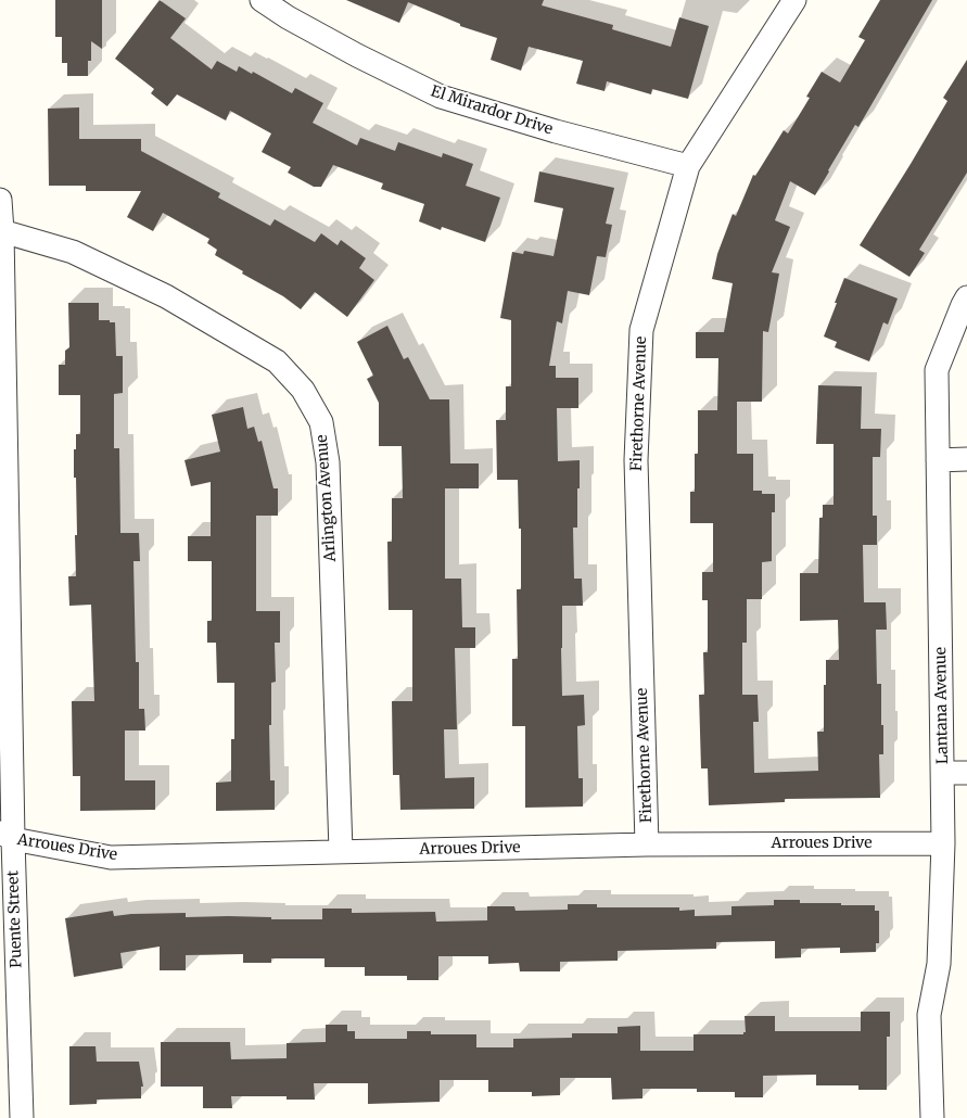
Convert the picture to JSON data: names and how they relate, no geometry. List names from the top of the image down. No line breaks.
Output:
{"streets":{"street":["El Mirardor Drive","Firethorne Avenue","Arlington Avenue","Lantana Avenue","Arroues Drive","Puente Street"]},"crossings":[["El Mirardor Drive","Firethorne Avenue"],["Firethorne Avenue","Arroues Drive"],["Arlington Avenue","Arroues Drive"],["Arlington Avenue","Puente Street"],["Lantana Avenue","Arroues Drive"],["Arroues Drive","Puente Street"]]}
